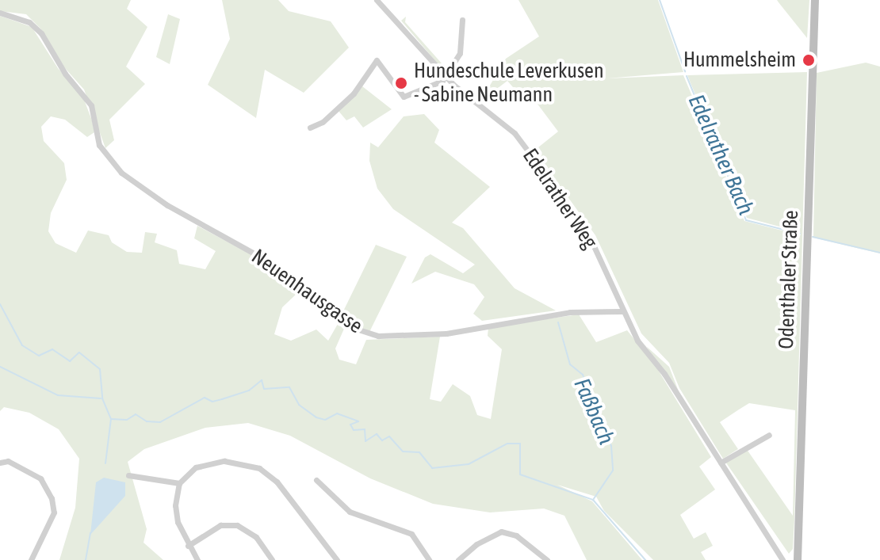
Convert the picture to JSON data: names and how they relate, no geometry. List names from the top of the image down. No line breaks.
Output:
{"streets":{"main road":["Odenthaler Straße"],"street":["Edelrather Weg","Neuenhausgasse"]},"crossings":[["Edelrather Weg","Neuenhausgasse"]],"water":["Edelrather Bach","Faßbach"],"places":["Hummelsheim","Hundeschule Leverkusen - Sabine Neumann"]}
